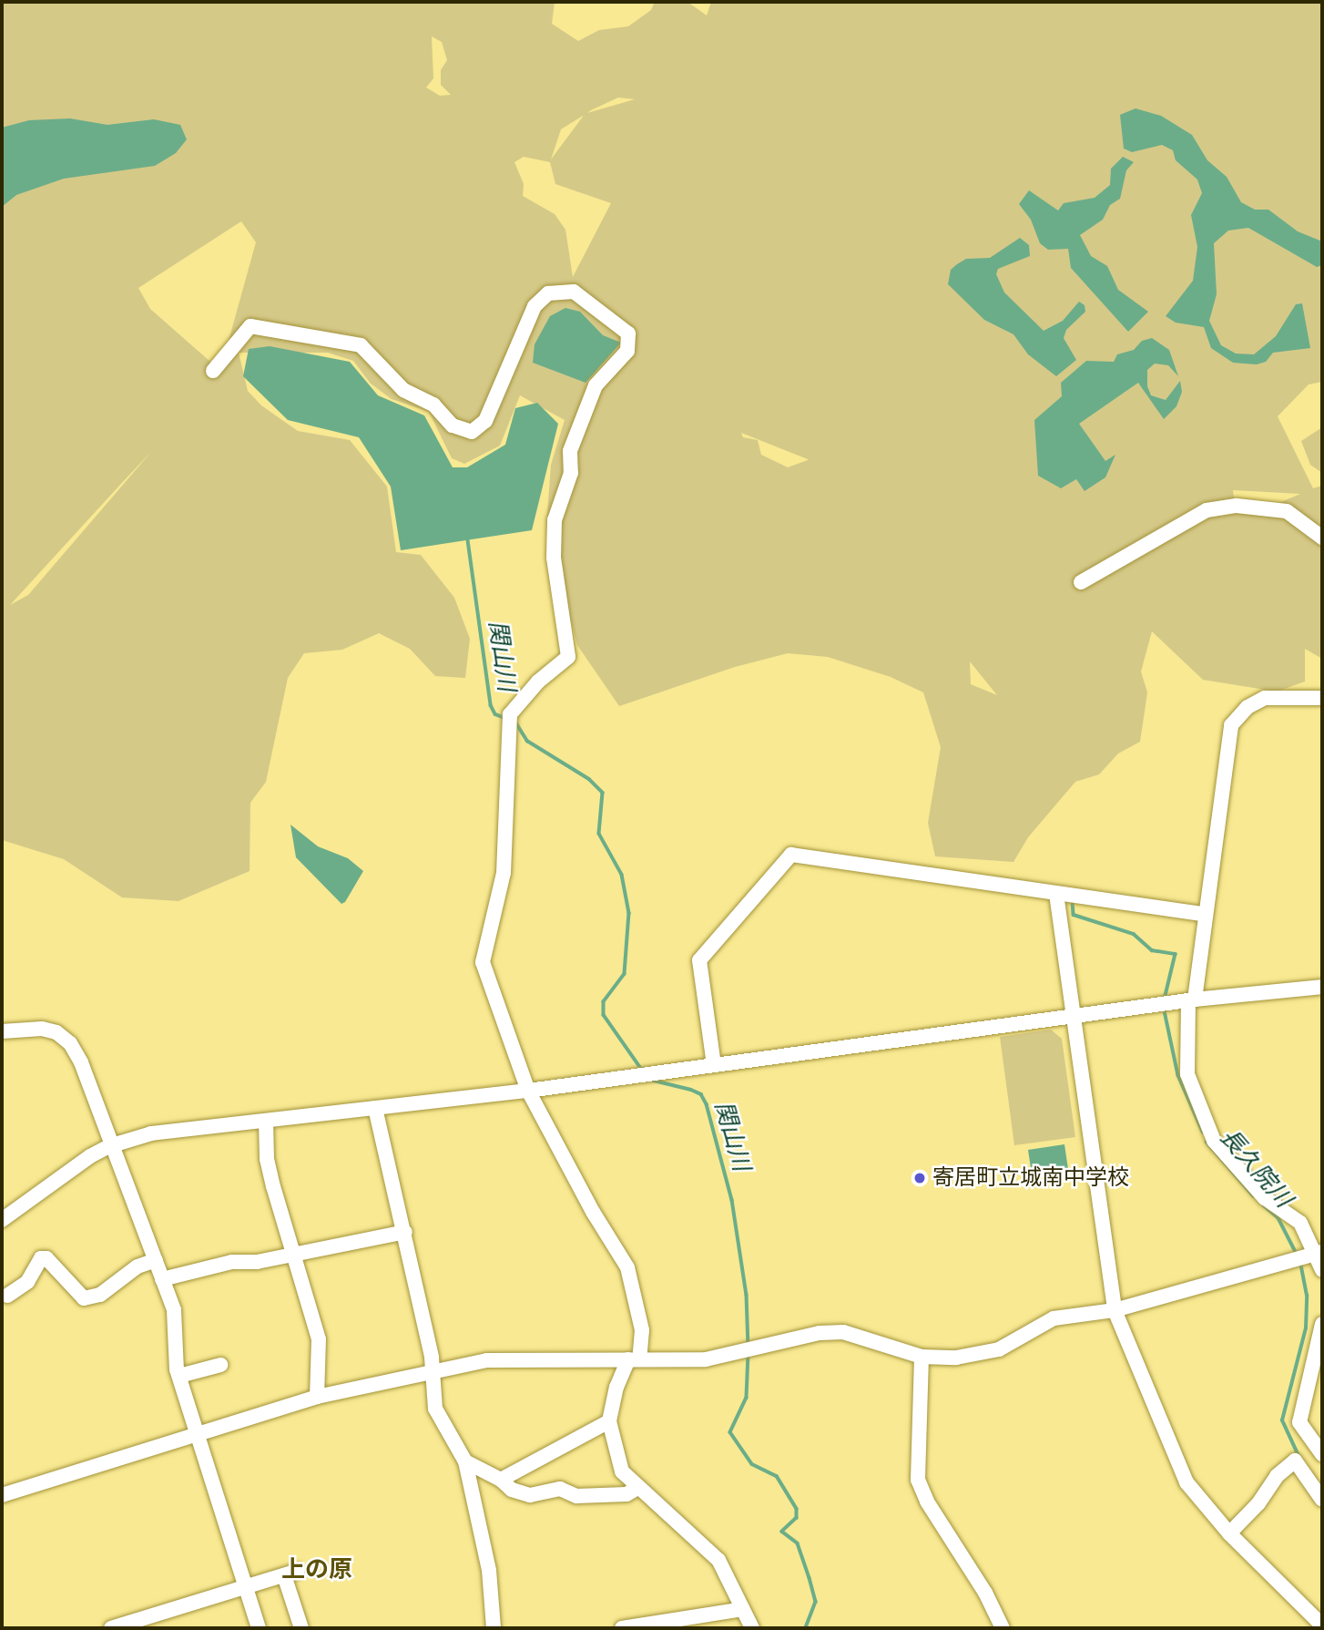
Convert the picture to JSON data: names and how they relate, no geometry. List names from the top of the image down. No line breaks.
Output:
{"districts":["上の原"],"water":["関山川","長久院川"],"places":["寄居町立城南中学校"]}
